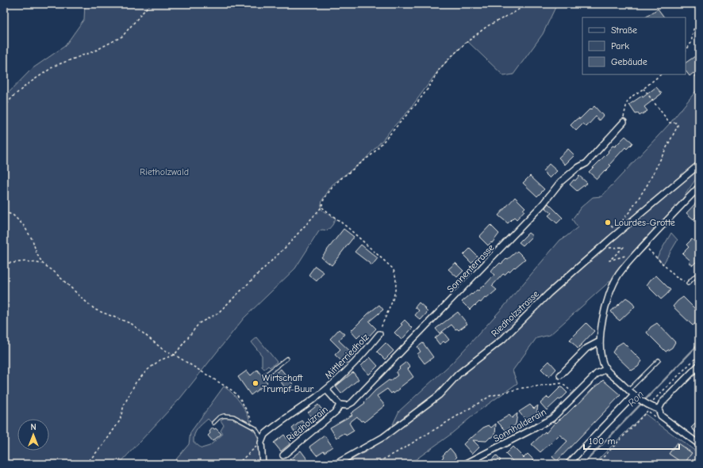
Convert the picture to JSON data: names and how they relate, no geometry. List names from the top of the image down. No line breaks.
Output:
{"streets":{"street":["Sonnenterrasse","Riedholzstrasse","Mittlerriedholz","Riedholzrain","Sonnhalderain"]},"crossings":[["Sonnenterrasse","Riedholzrain"]],"water":["Ron"],"parks":["Rietholzwald"],"places":["Lourdes-Grotte","Wirtschaft Trumpf-Buur"],"legend":["Straße","Park","Gebäude"],"scale_bar":"100 m","north":"top"}
